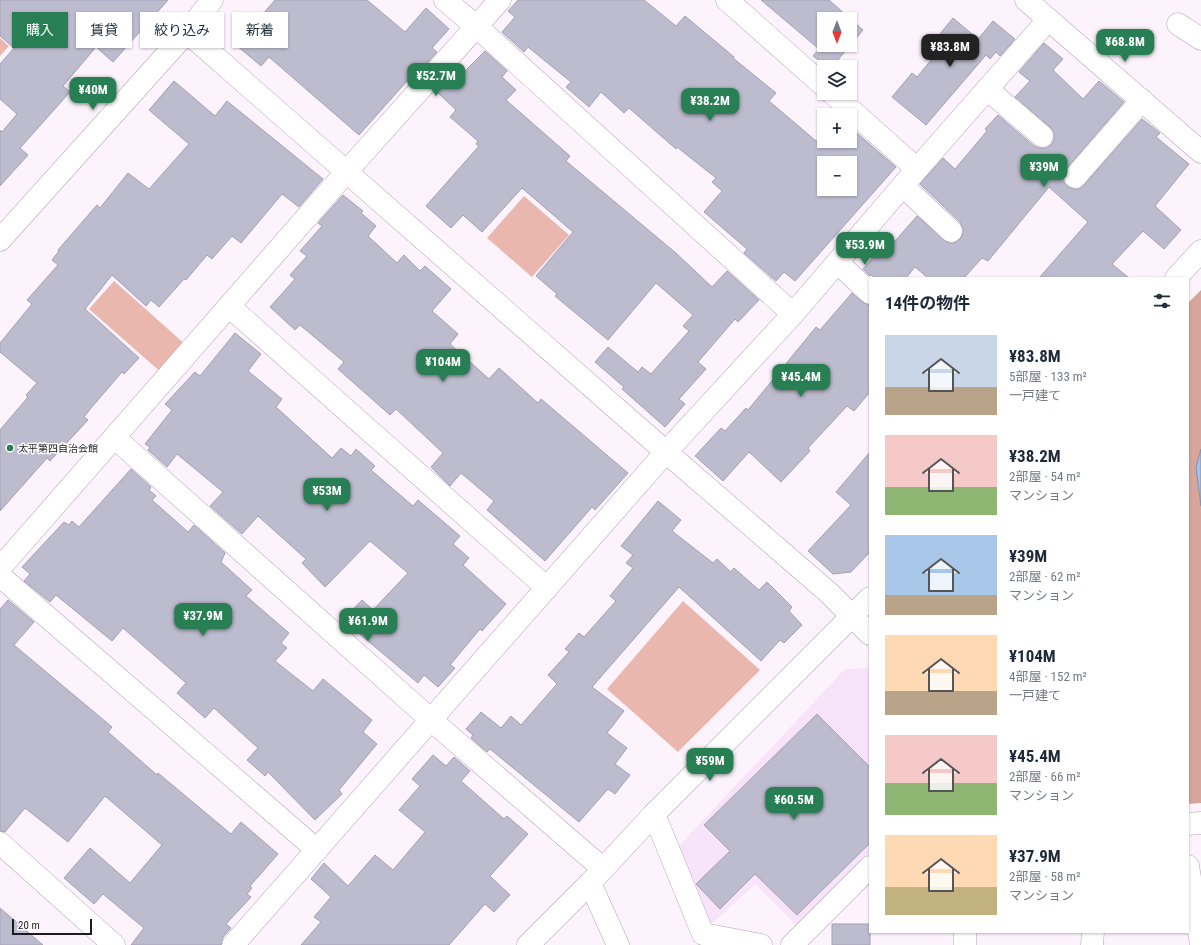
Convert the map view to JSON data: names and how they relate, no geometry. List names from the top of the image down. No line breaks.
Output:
{"places":["太平第四自治会館"],"scale_bar":"20 m","north":"bottom","page":{"map_buttons":["+","−"],"chip":["購入","賃貸","絞り込み","新着"],"price":["¥68.8M","¥83.8M","¥52.7M","¥40M","¥38.2M","¥39M","¥53.9M","¥104M","¥45.4M","¥53M","¥37.9M","¥61.9M","¥59M","¥60.5M"],"heading":"14件の物件","list":[{"name":"¥83.8M","note":"5部屋 · 133 m² · 一戸建て"},{"name":"¥38.2M","note":"2部屋 · 54 m² · マンション"},{"name":"¥39M","note":"2部屋 · 62 m² · マンション"},{"name":"¥104M","note":"4部屋 · 152 m² · 一戸建て"},{"name":"¥45.4M","note":"2部屋 · 66 m² · マンション"},{"name":"¥37.9M","note":"2部屋 · 58 m² · マンション"}],"scale":"20 m"}}
